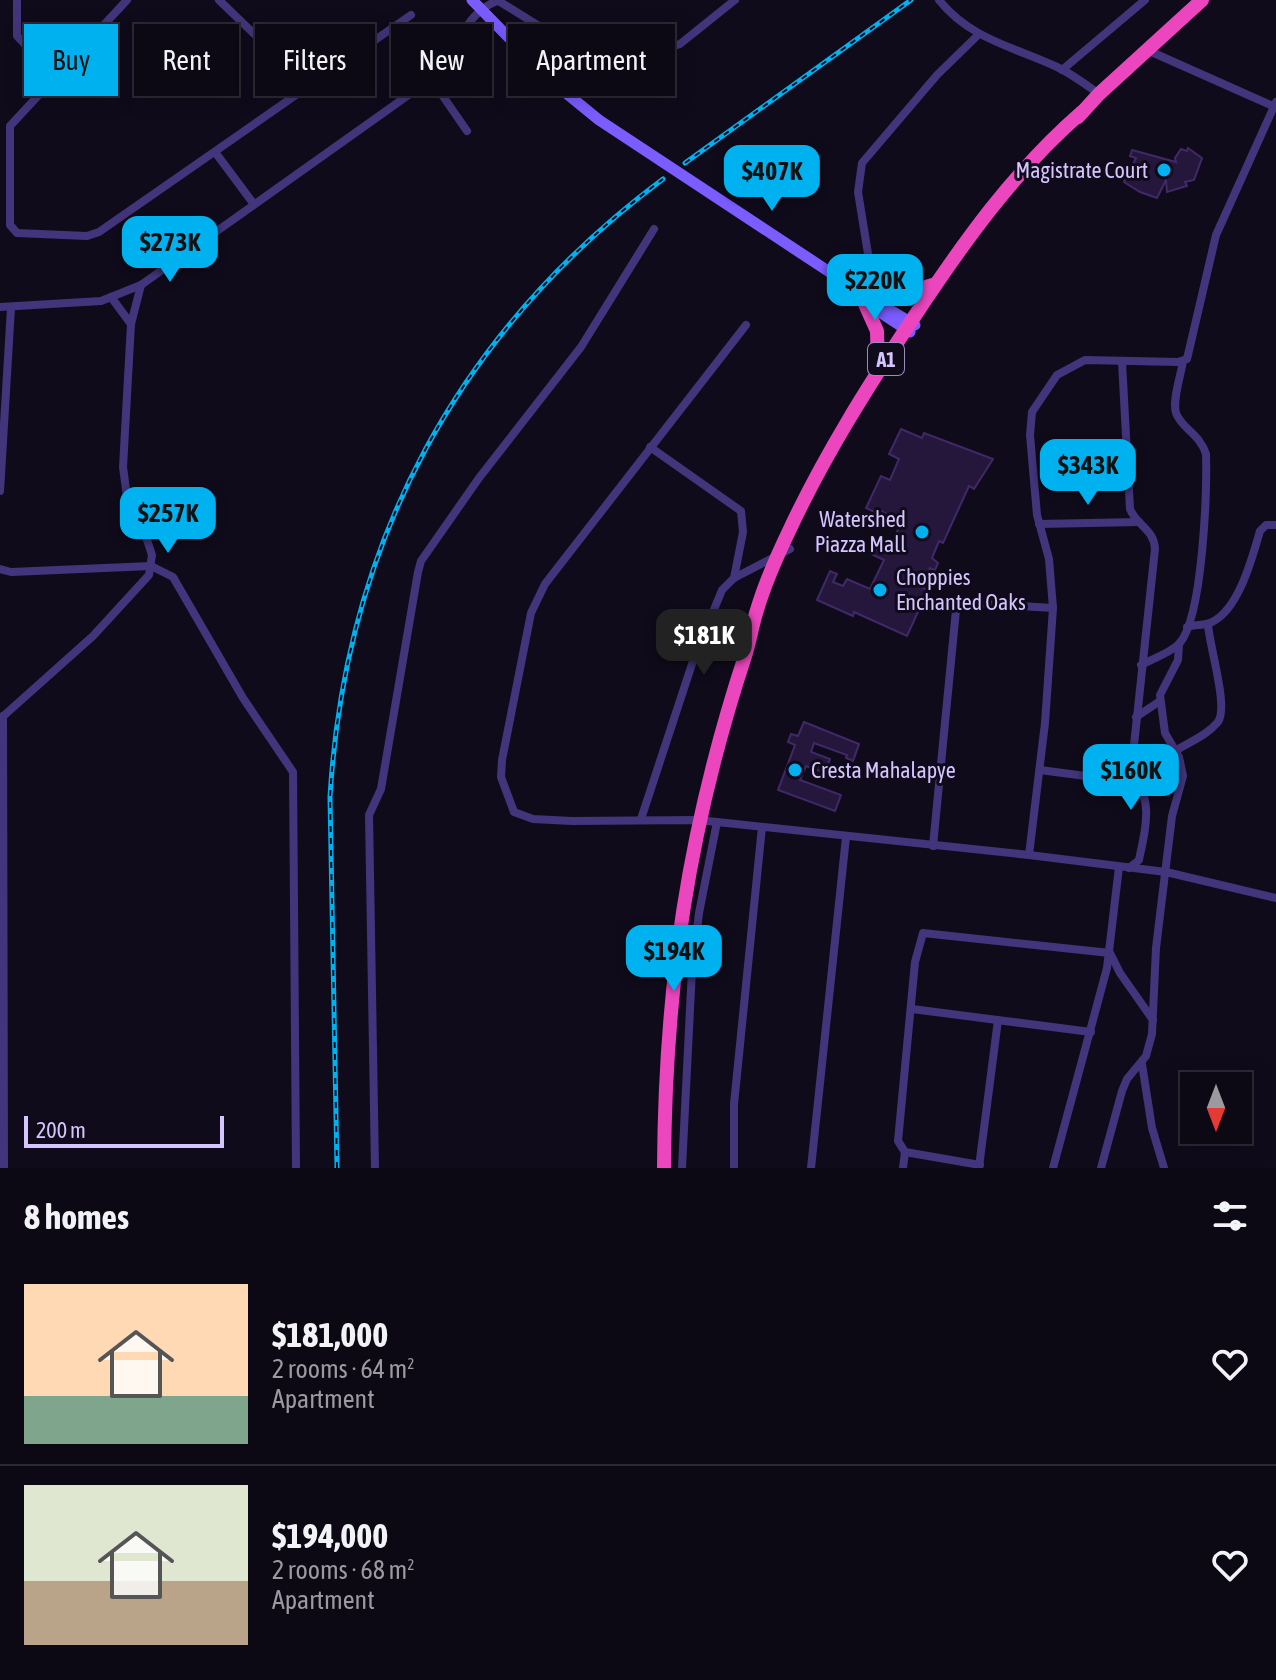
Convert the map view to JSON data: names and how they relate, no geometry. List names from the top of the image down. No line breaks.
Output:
{"streets":{"highway":["A1"]},"places":["Magistrate Court","Watershed Piazza Mall","Choppies Enchanted Oaks","Cresta Mahalapye"],"scale_bar":"200 m","north":"bottom","page":{"chip":["Buy","Rent","Filters","New","Apartment"],"price":["$407K","$273K","$220K","$343K","$257K","$181K","$160K","$194K"],"scale":"200 m","heading":"8 homes","list":[{"name":"$181,000","note":"2 rooms · 64 m² · Apartment"},{"name":"$194,000","note":"2 rooms · 68 m² · Apartment"}]}}
